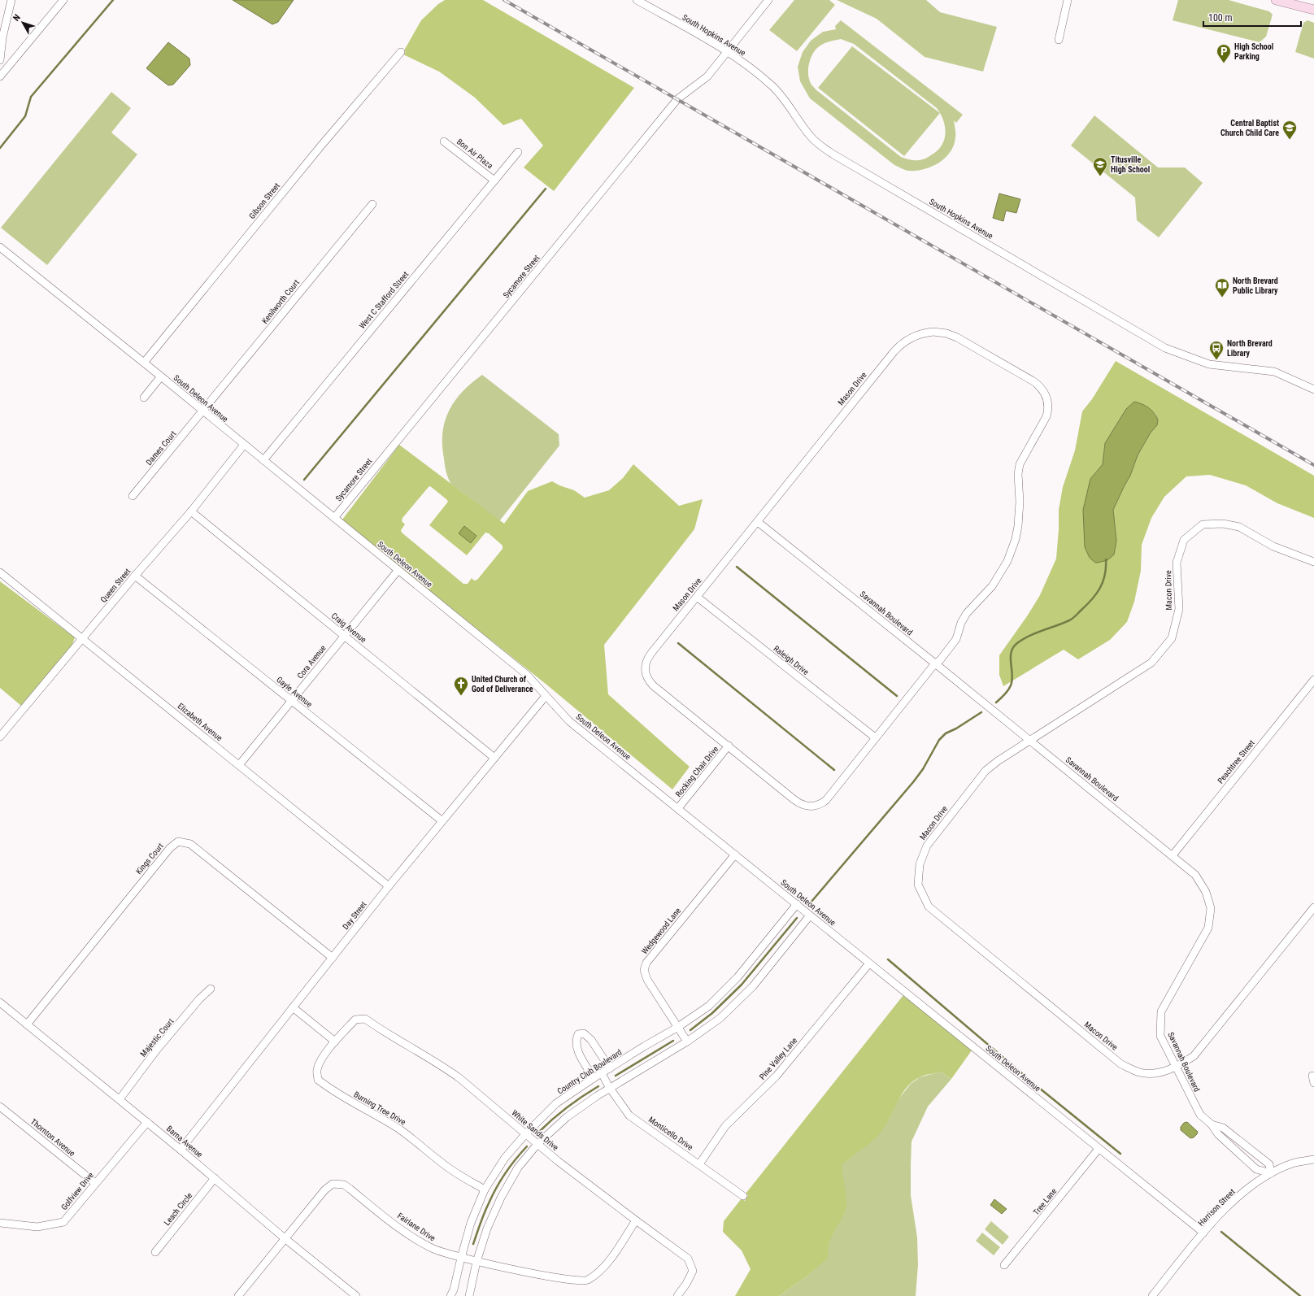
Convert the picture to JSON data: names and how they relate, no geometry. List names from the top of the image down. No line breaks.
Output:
{"streets":{"street":["South Hopkins Avenue","Bon Air Plaza","Gibson Street","Sycamore Street","West C Stafford Street","Kenilworth Court","Mason Drive","South Deleon Avenue","Dames Court","Queen Street","Macon Drive","Savannah Boulevard","Craig Avenue","Raleigh Drive","Cora Avenue","Gayle Avenue","Elizabeth Avenue","Peachtree Street","Rocking Chair Drive","Kings Court","Day Street","Wedgewood Lane","Majestic Court","Pine Valley Lane","Country Club Boulevard","Burning Tree Drive","White Sands Drive","Monticello Drive","Thornton Avenue","Barna Avenue","Golfview Drive","Tree Lane","Harrison Street","Leach Circle","Fairlane Drive"]},"crossings":[["South Hopkins Avenue","Sycamore Street"],["Bon Air Plaza","West C Stafford Street"],["Gibson Street","South Deleon Avenue"],["Sycamore Street","South Deleon Avenue"],["West C Stafford Street","South Deleon Avenue"],["Kenilworth Court","South Deleon Avenue"],["Kenilworth Court","Dames Court"],["Mason Drive","Savannah Boulevard"],["Mason Drive","Raleigh Drive"],["Mason Drive","Rocking Chair Drive"],["South Deleon Avenue","Dames Court"],["South Deleon Avenue","Queen Street"],["South Deleon Avenue","Cora Avenue"],["South Deleon Avenue","Rocking Chair Drive"],["South Deleon Avenue","Day Street"],["South Deleon Avenue","Wedgewood Lane"],["South Deleon Avenue","Pine Valley Lane"],["South Deleon Avenue","Country Club Boulevard"],["South Deleon Avenue","Tree Lane"],["South Deleon Avenue","Harrison Street"],["Queen Street","Craig Avenue"],["Queen Street","Gayle Avenue"],["Queen Street","Elizabeth Avenue"],["Macon Drive","Savannah Boulevard"],["Savannah Boulevard","Peachtree Street"],["Craig Avenue","Cora Avenue"],["Craig Avenue","Day Street"],["Cora Avenue","Gayle Avenue"],["Cora Avenue","Elizabeth Avenue"],["Gayle Avenue","Day Street"],["Elizabeth Avenue","Day Street"],["Kings Court","Day Street"],["Kings Court","Barna Avenue"],["Day Street","Barna Avenue"],["Wedgewood Lane","Country Club Boulevard"],["Majestic Court","Barna Avenue"],["Pine Valley Lane","Monticello Drive"],["Country Club Boulevard","Burning Tree Drive"],["Country Club Boulevard","White Sands Drive"],["Country Club Boulevard","Monticello Drive"],["Country Club Boulevard","Fairlane Drive"],["Burning Tree Drive","White Sands Drive"],["White Sands Drive","Fairlane Drive"],["Thornton Avenue","Golfview Drive"],["Barna Avenue","Golfview Drive"],["Barna Avenue","Leach Circle"],["Barna Avenue","Fairlane Drive"]],"places":{"parking":["High School Parking"],"school or university":["Central Baptist Church Child Care","Titusville High School"],"library":["North Brevard Public Library"],"bus stop":["North Brevard Library"],"church":["United Church of God of Deliverance"]},"scale_bar":"100 m","north":"top left"}
